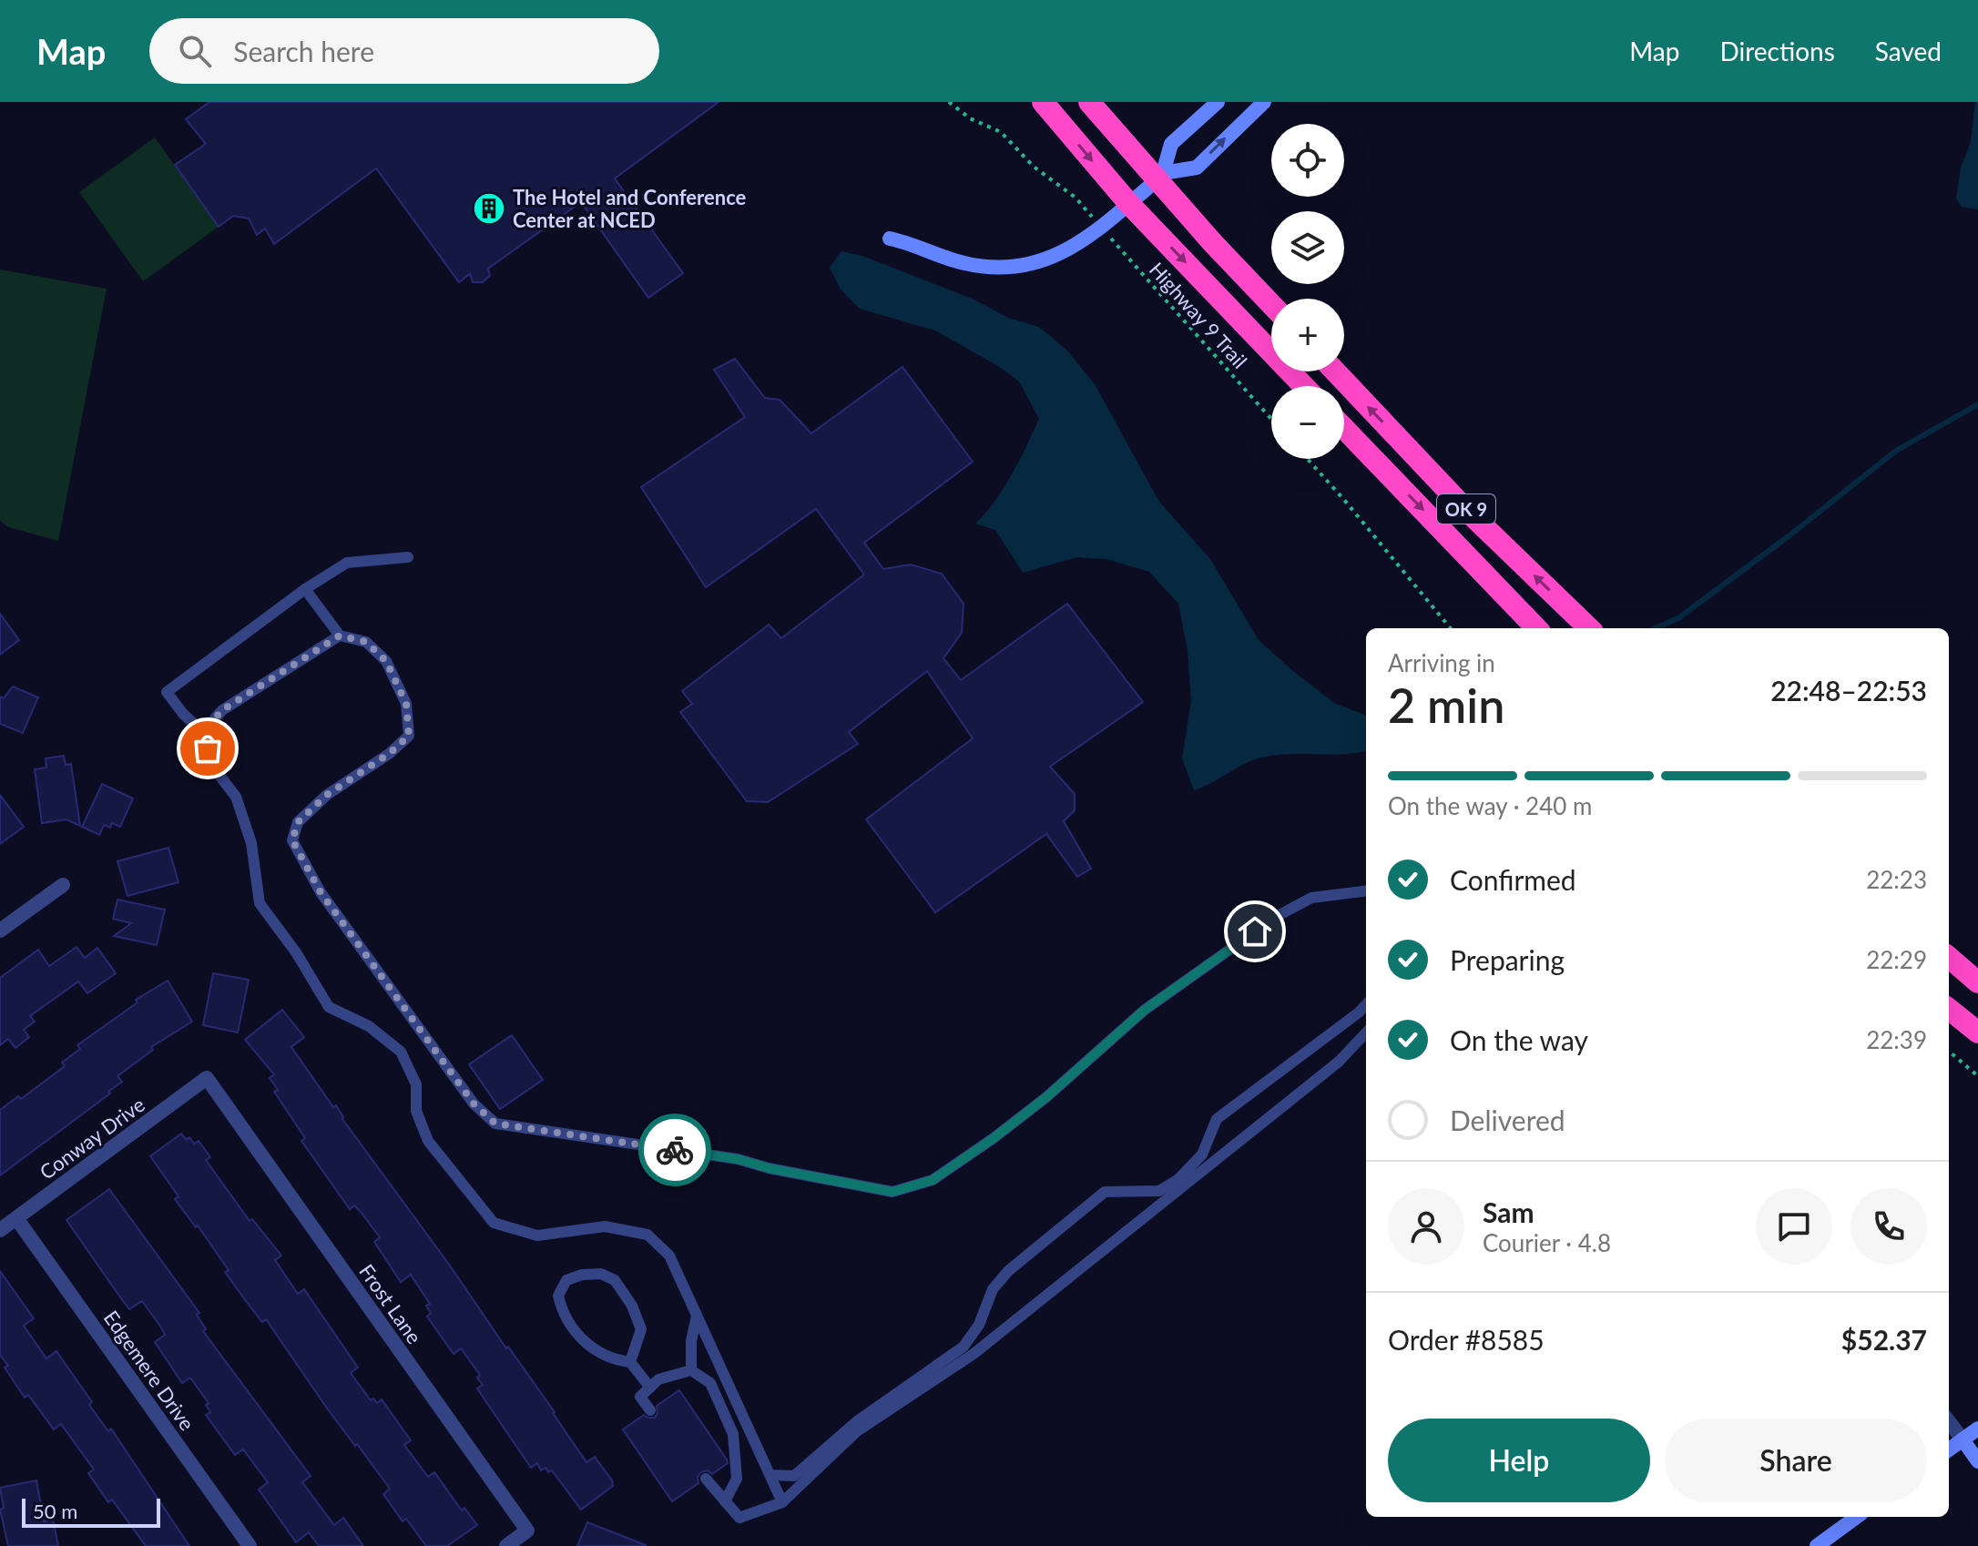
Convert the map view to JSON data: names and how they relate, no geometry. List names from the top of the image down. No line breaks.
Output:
{"streets":{"highway":["OK 9"],"street":["Conway Drive","Frost Lane","Edgemere Drive"],"path":["Highway 9 Trail"]},"crossings":[["Conway Drive","Frost Lane"],["Conway Drive","Edgemere Drive"]],"places":{"building":["The Hotel and Conference Center at NCED"]},"scale_bar":"50 m","page":{"header":"Map","search":"Search here","nav":["Map","Directions","Saved"],"map_buttons":["+","−"],"heading":["2 min","Arriving in","22:48–22:53"],"panel":["Sam","Courier · 4.8","Order #8585","$52.37"],"bar":"On the way · 240 m","list":[["Confirmed","22:23"],["Preparing","22:29"],["On the way","22:39"],"Delivered"],"buttons":["Help","Share"],"scale":"50 m"}}
